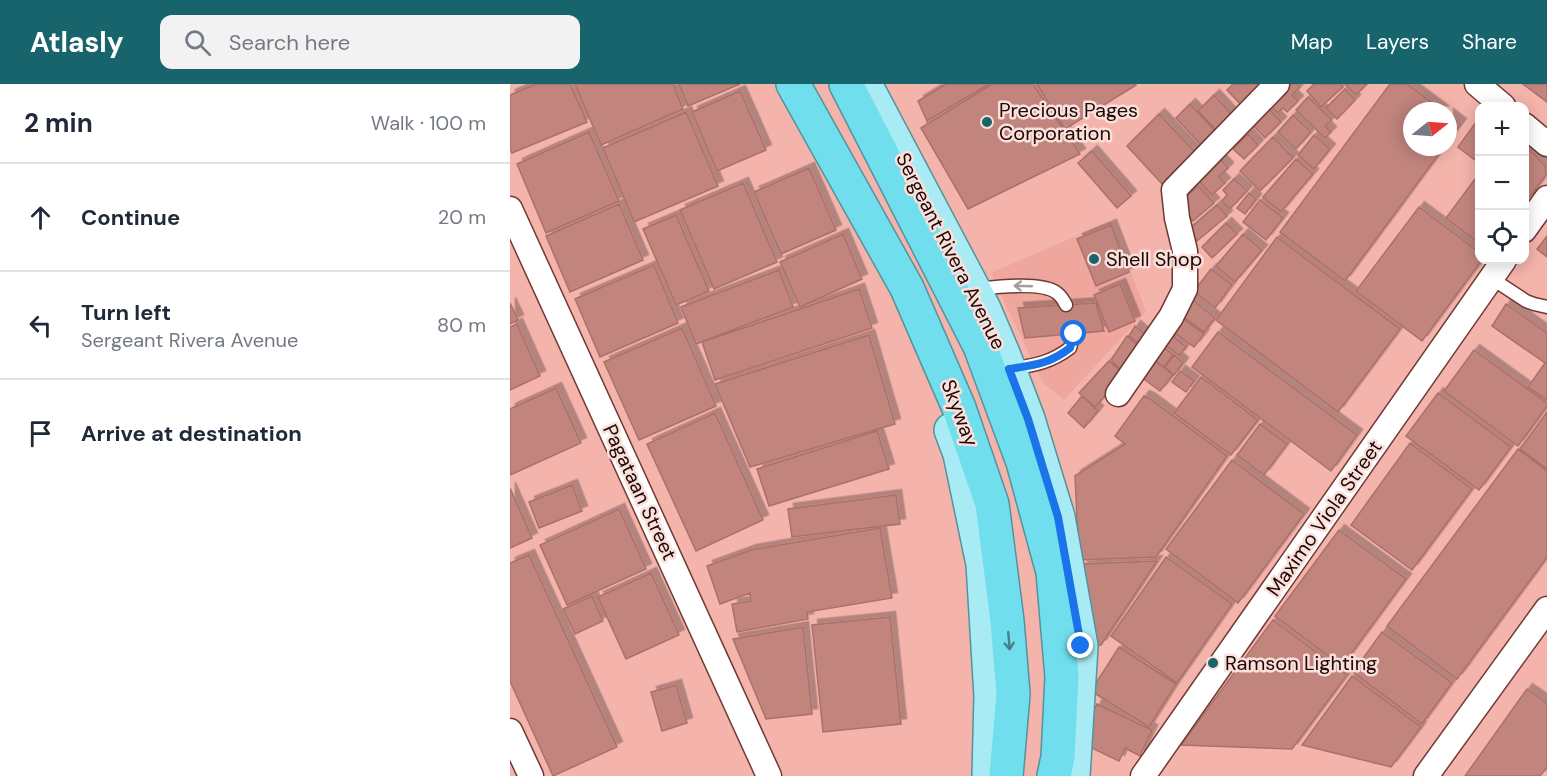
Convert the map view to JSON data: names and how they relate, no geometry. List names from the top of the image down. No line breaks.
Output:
{"streets":{"highway":["Skyway"],"main road":["Sergeant Rivera Avenue"],"street":["Pagataan Street","Maximo Viola Street"]},"places":["Precious Pages Corporation","Shell Shop","Ramson Lighting"],"north":"right","page":{"header":"Atlasly","search":"Search here","nav":["Map","Layers","Share"],"heading":["2 min","Walk · 100 m"],"map_buttons":["+","−"],"list":[["Continue","20 m"],["Turn left","Sergeant Rivera Avenue","80 m"],"Arrive at destination"]}}
